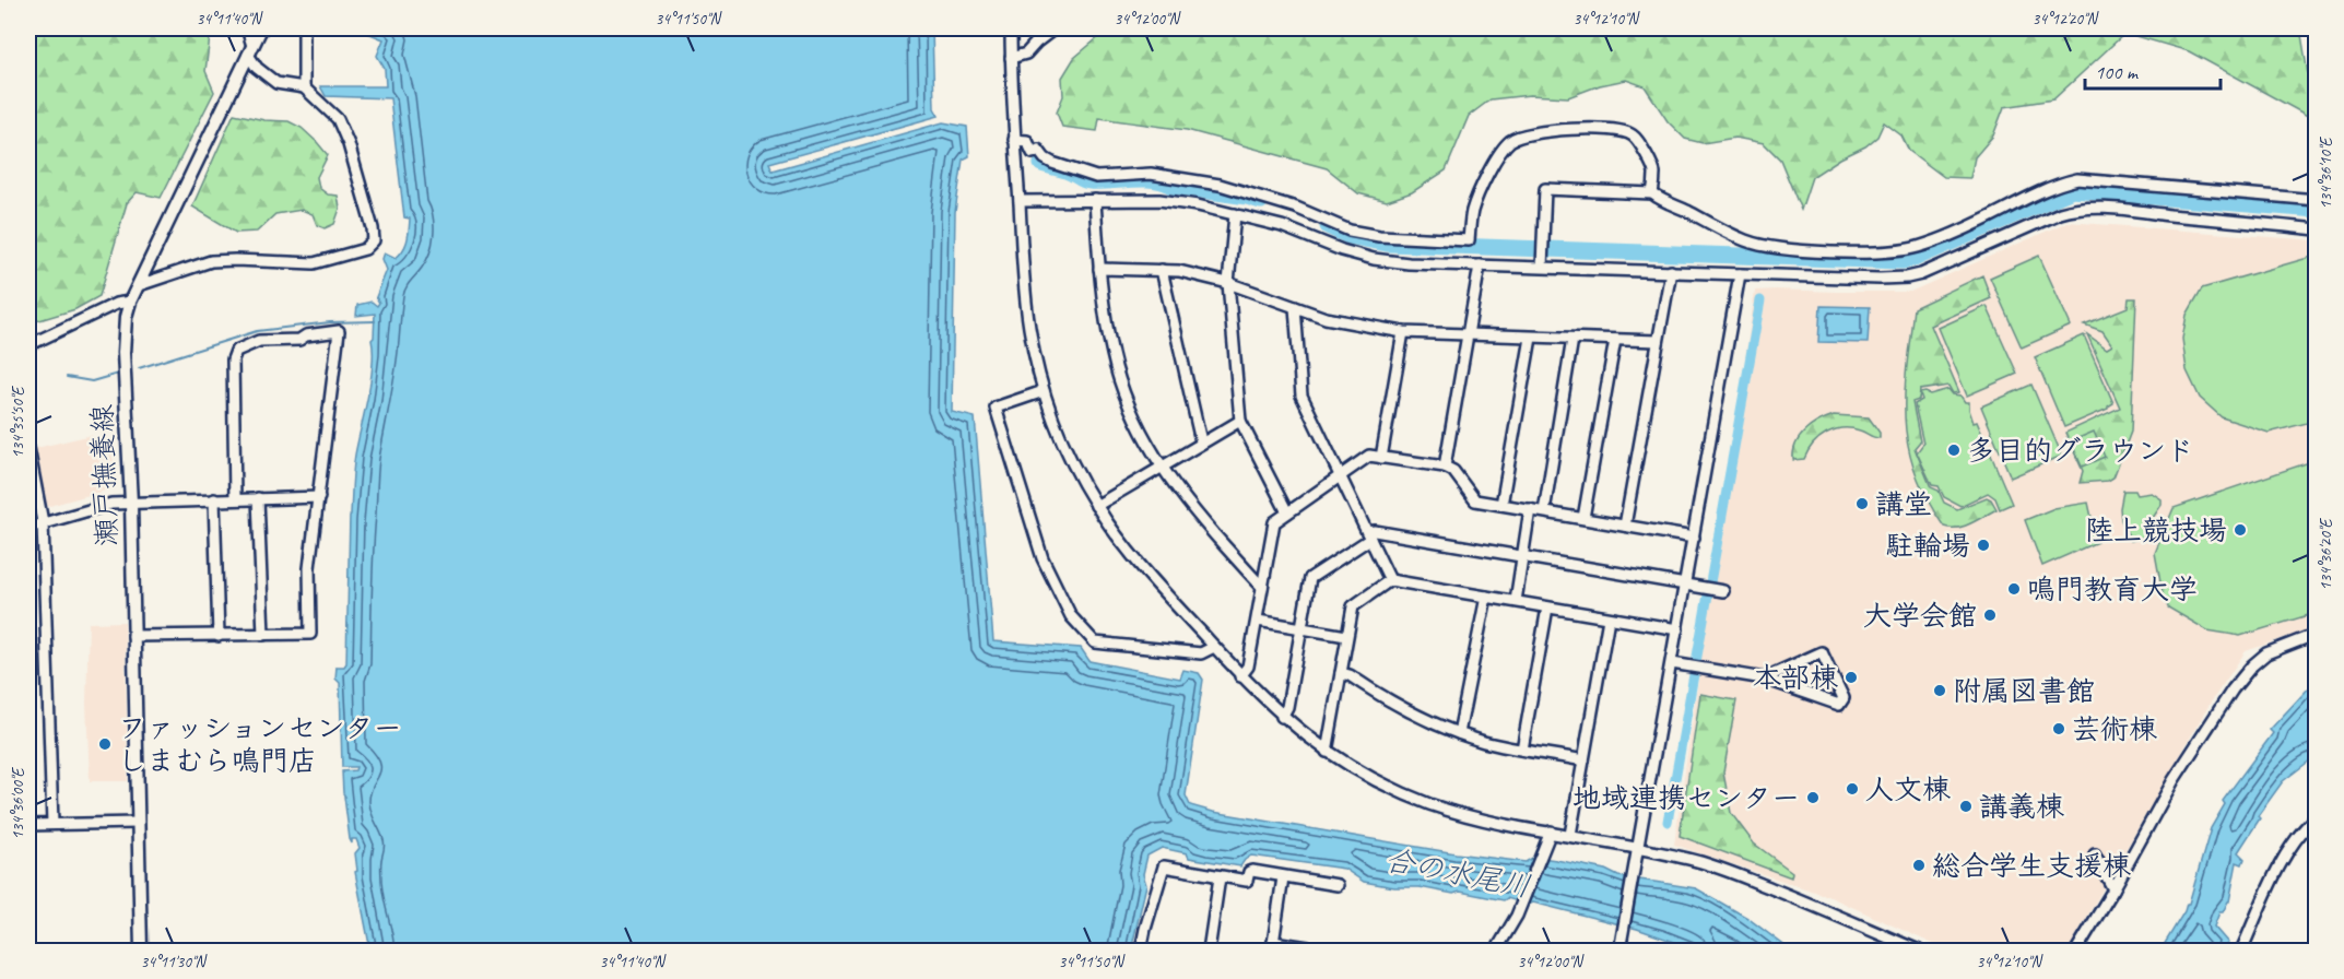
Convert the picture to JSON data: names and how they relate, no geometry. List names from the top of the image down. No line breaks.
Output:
{"streets":{"main road":["瀬戸撫養線"]},"water":["合の水尾川"],"places":["多目的グラウンド","講堂","陸上競技場","駐輪場","鳴門教育大学","大学会館","本部棟","附属図書館","芸術棟","ファッションセンター しまむら鳴門店","人文棟","地域連携センター","講義棟","総合学生支援棟"],"scale_bar":"100 m","coordinates":["34°11'40\"N","34°11'50\"N","34°12'00\"N","34°12'10\"N","34°12'20\"N","134°36'10\"E","134°35'50\"E","134°36'20\"E","134°36'00\"E","34°11'30\"N"]}
